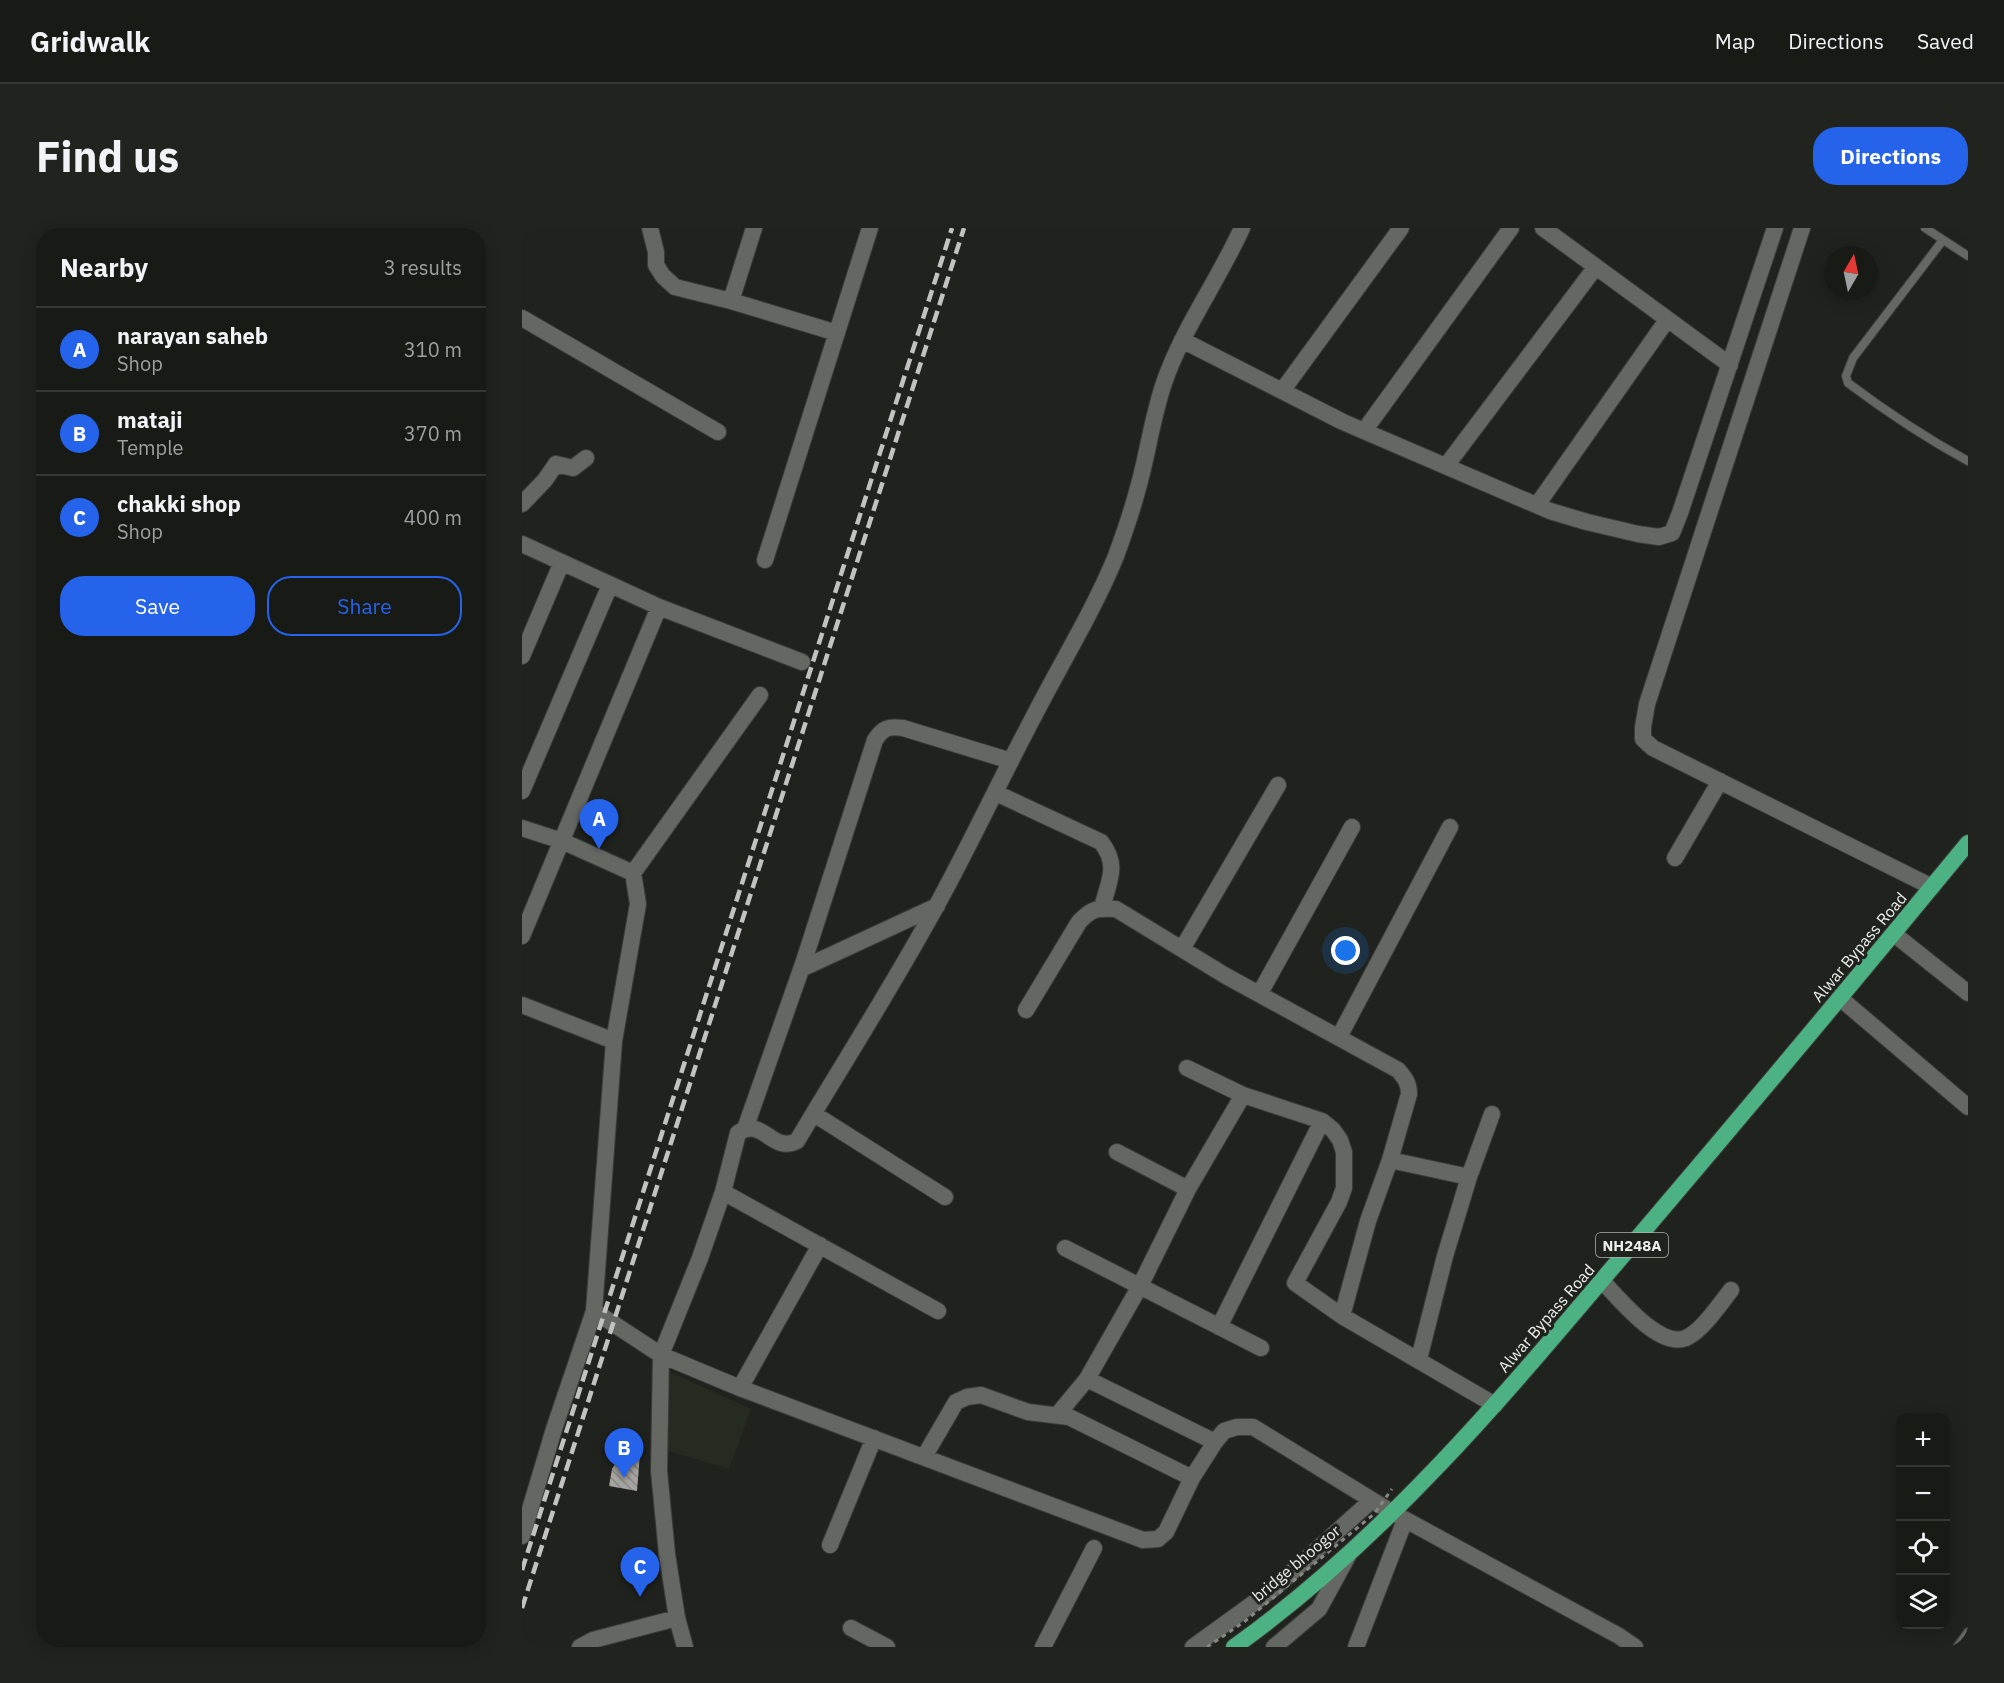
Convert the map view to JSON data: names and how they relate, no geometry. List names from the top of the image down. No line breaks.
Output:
{"streets":{"highway":["Alwar Bypass Road","NH248A"],"path":["bridge bhoogor"]},"north":"top","page":{"header":"Gridwalk","nav":["Map","Directions","Saved"],"buttons":["Directions",["Save","Share"]],"title":"Find us","heading":["Nearby","3 results"],"list":[{"mark":"A","name":"narayan saheb","note":"Shop","value":"310 m"},{"mark":"B","name":"mataji","note":"Temple","value":"370 m"},{"mark":"C","name":"chakki shop","note":"Shop","value":"400 m"}],"pins":["A","B","C"],"map_buttons":["+","−"]}}
